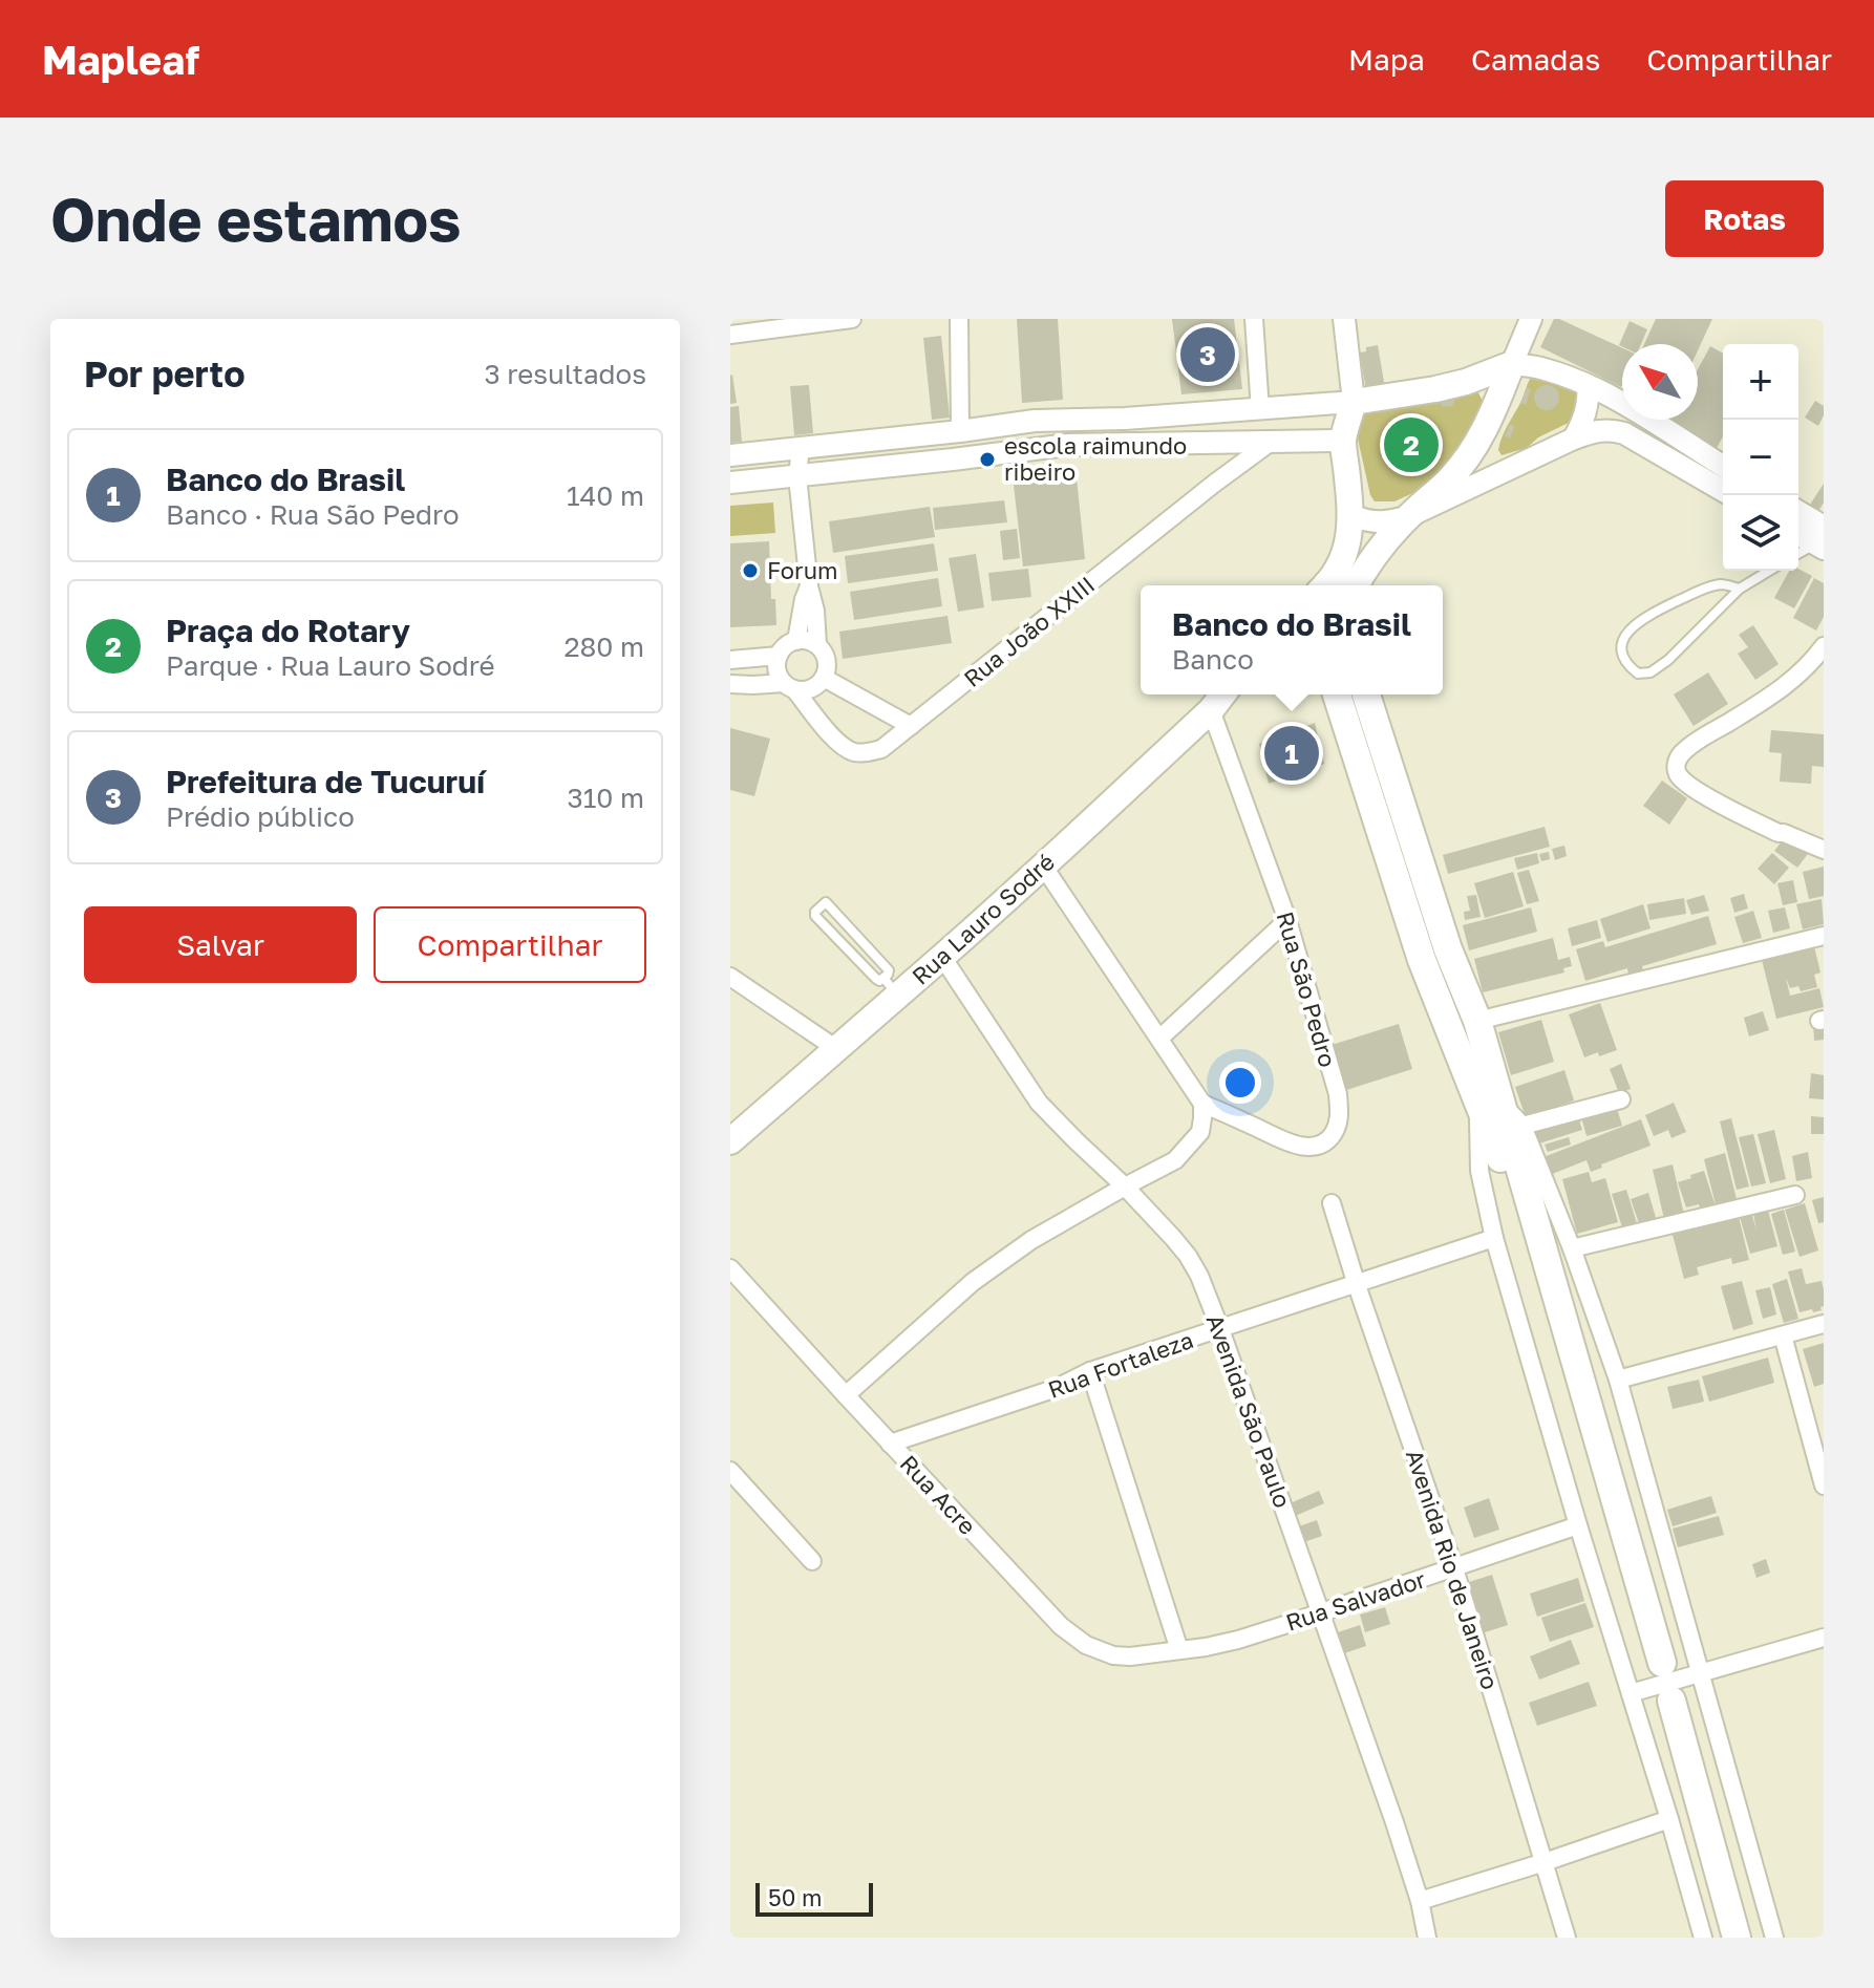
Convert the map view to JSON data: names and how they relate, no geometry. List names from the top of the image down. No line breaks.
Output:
{"streets":{"main road":["Rua Lauro Sodré"],"street":["Rua João XXIII","Rua São Pedro","Rua Fortaleza","Avenida São Paulo","Rua Acre","Avenida Rio de Janeiro","Rua Salvador"]},"crossings":[["Rua Lauro Sodré","Rua São Pedro"],["Rua Lauro Sodré","Avenida São Paulo"],["Rua Fortaleza","Avenida São Paulo"],["Rua Fortaleza","Rua Acre"],["Rua Fortaleza","Avenida Rio de Janeiro"],["Avenida São Paulo","Rua Salvador"],["Rua Acre","Rua Salvador"],["Avenida Rio de Janeiro","Rua Salvador"]],"places":["escola raimundo ribeiro","Forum"],"scale_bar":"50 m","north":"top left","page":{"header":"Mapleaf","nav":["Mapa","Camadas","Compartilhar"],"buttons":["Rotas",["Salvar","Compartilhar"]],"title":"Onde estamos","heading":["Por perto","3 resultados"],"pins":["3","2","1"],"map_buttons":["+","−"],"list":[{"mark":"1","name":"Banco do Brasil","note":"Banco · Rua São Pedro","value":"140 m"},{"mark":"2","name":"Praça do Rotary","note":"Parque · Rua Lauro Sodré","value":"280 m"},{"mark":"3","name":"Prefeitura de Tucuruí","note":"Prédio público","value":"310 m"}],"popup":["Banco do Brasil","Banco"],"scale":"50 m"}}
